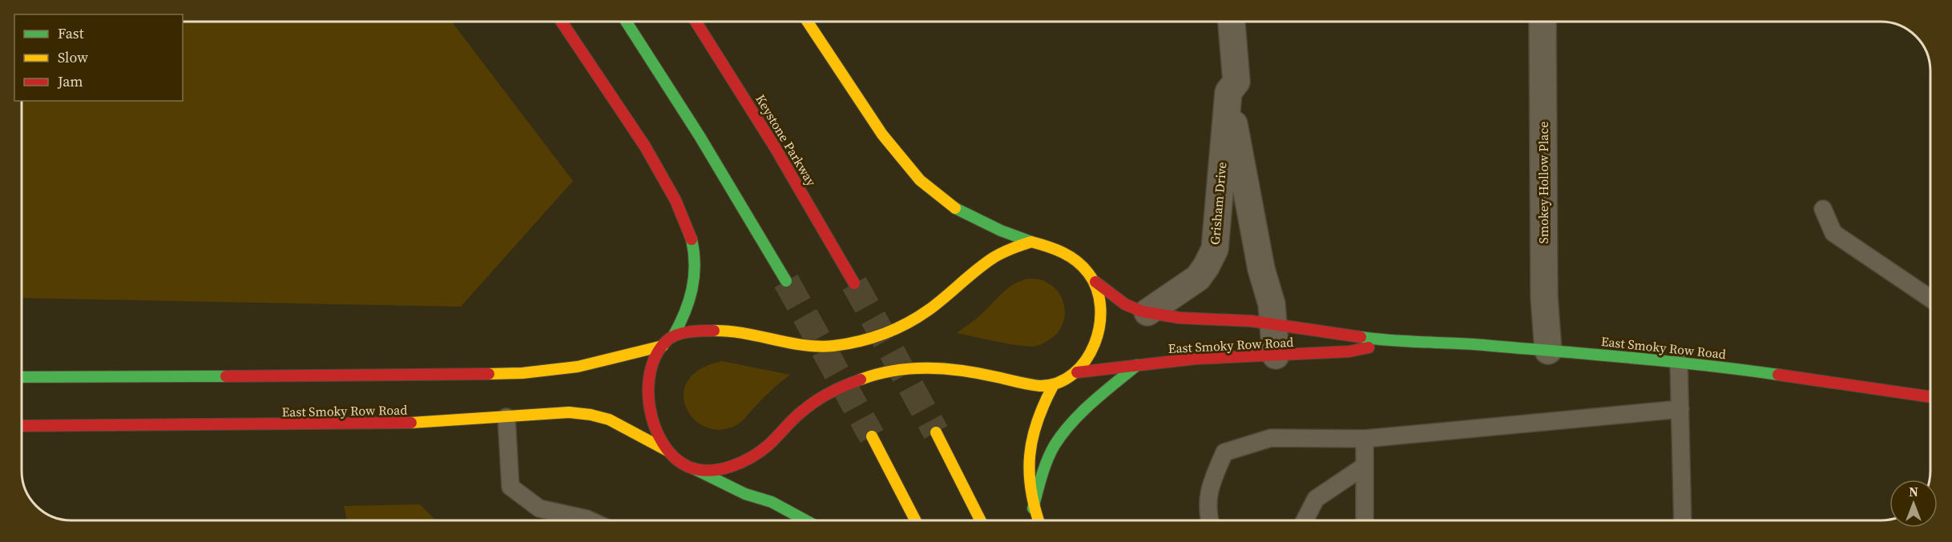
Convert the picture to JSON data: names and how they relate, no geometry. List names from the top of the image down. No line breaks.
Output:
{"streets":{"main road":["Keystone Parkway","East Smoky Row Road"],"street":["Smokey Hollow Place","Grisham Drive"]},"crossings":[["Smokey Hollow Place","East Smoky Row Road"],["Grisham Drive","East Smoky Row Road"]],"legend":["Fast","Slow","Jam"],"north":"top"}
